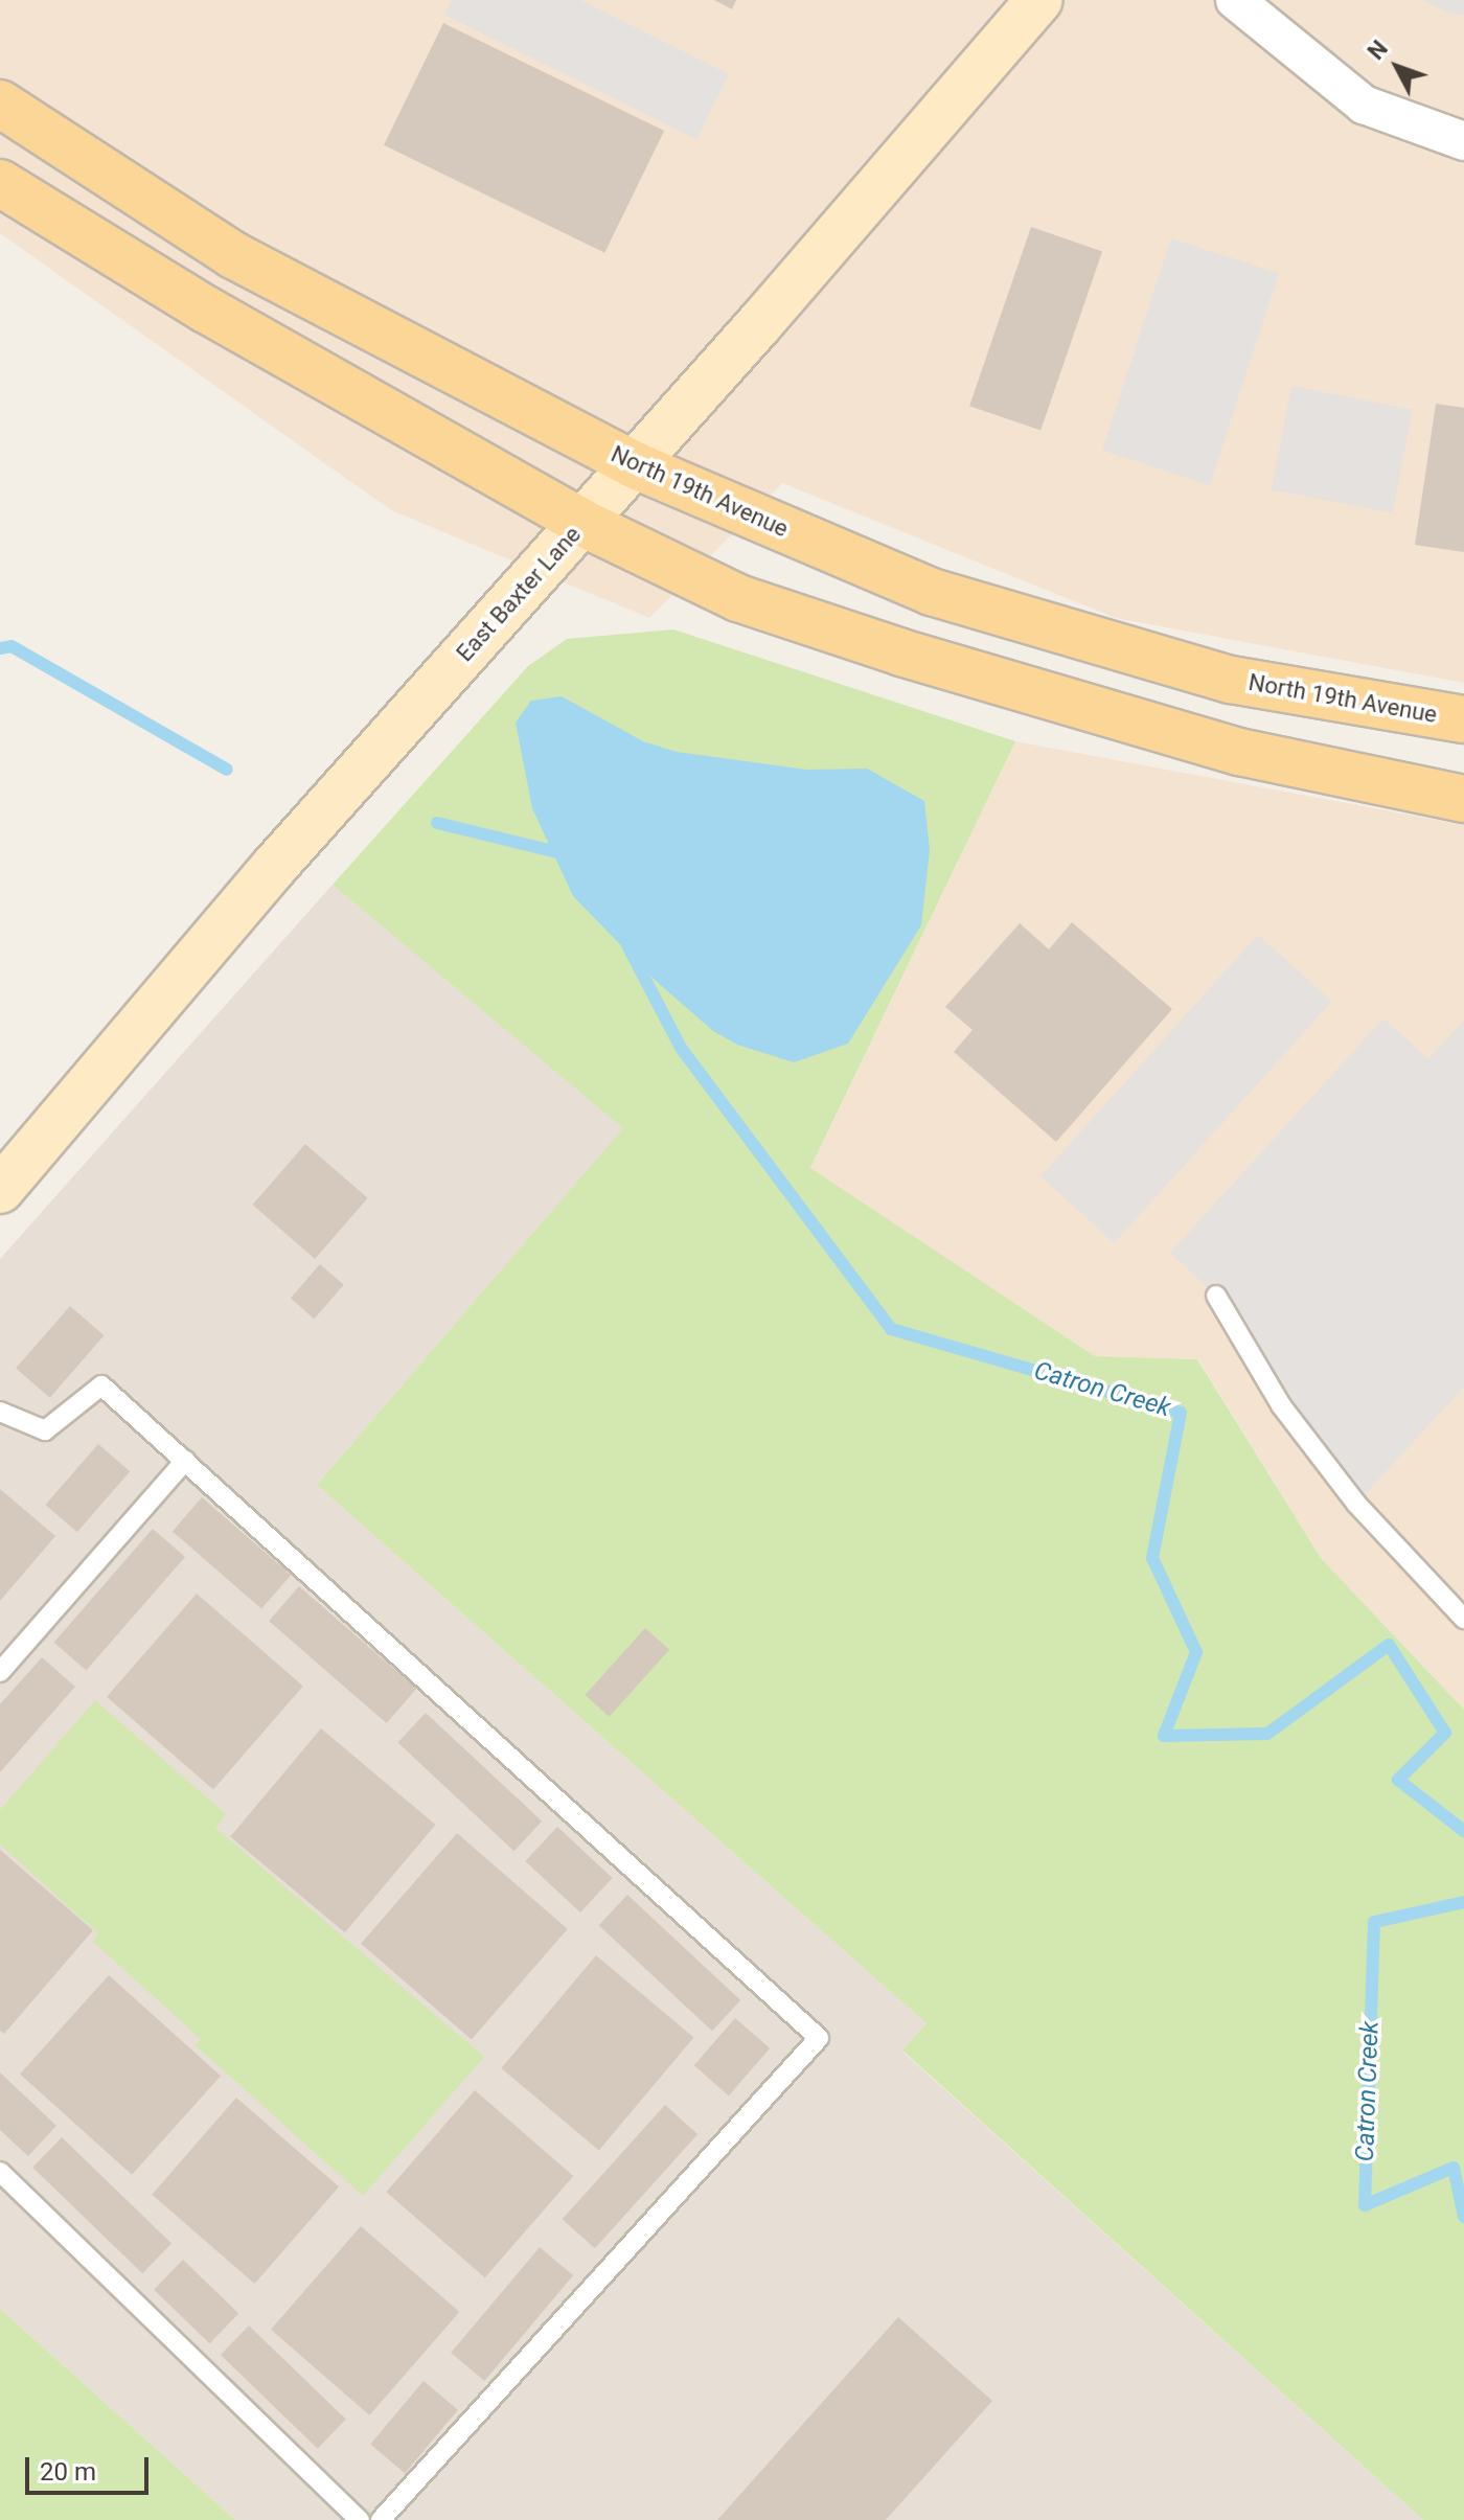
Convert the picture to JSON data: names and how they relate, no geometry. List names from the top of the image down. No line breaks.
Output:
{"streets":{"main road":["North 19th Avenue","East Baxter Lane"]},"crossings":[["North 19th Avenue","East Baxter Lane"]],"water":["Catron Creek"],"scale_bar":"20 m","north":"top left"}
